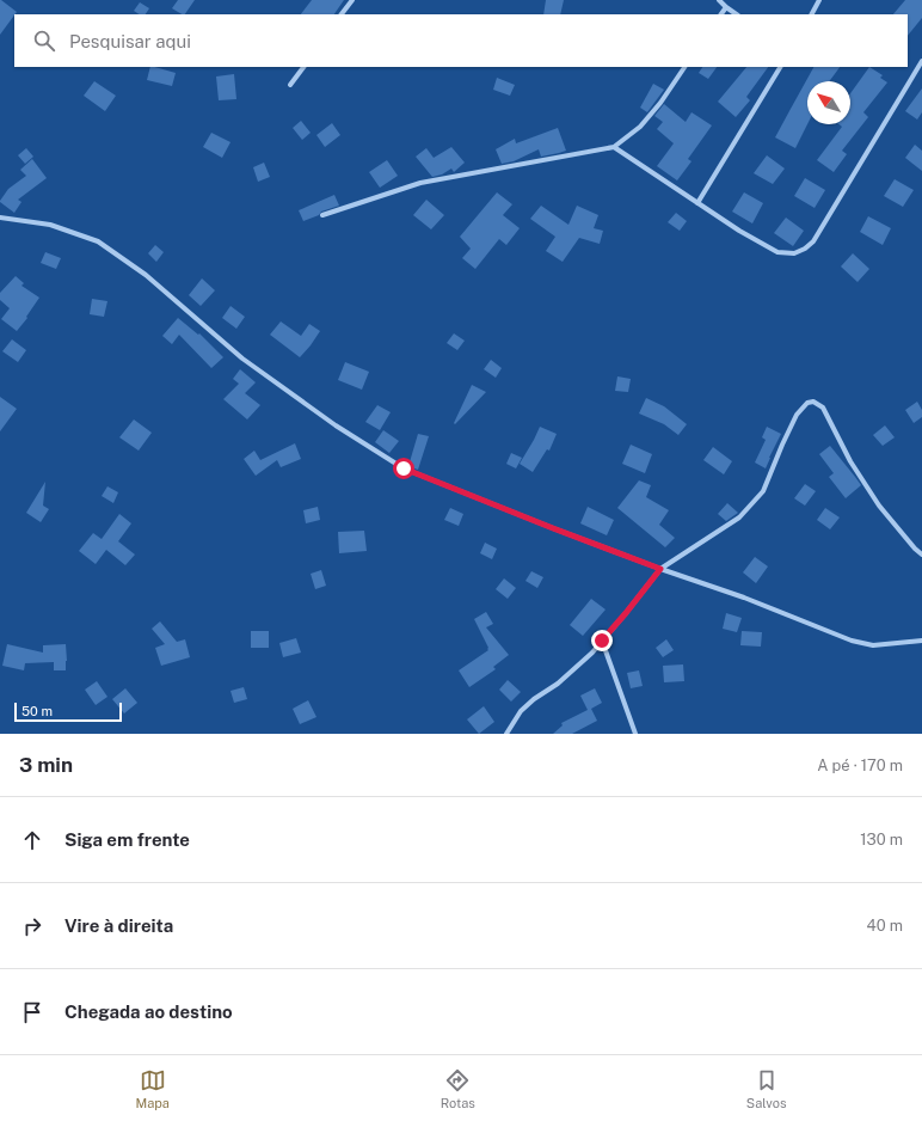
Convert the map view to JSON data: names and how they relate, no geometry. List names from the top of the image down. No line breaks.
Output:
{"scale_bar":"50 m","north":"top left","page":{"search":"Pesquisar aqui","scale":"50 m","heading":["3 min","A pé · 170 m"],"list":[["Siga em frente","130 m"],["Vire à direita","40 m"],"Chegada ao destino"],"nav":["Mapa","Rotas","Salvos"]}}
